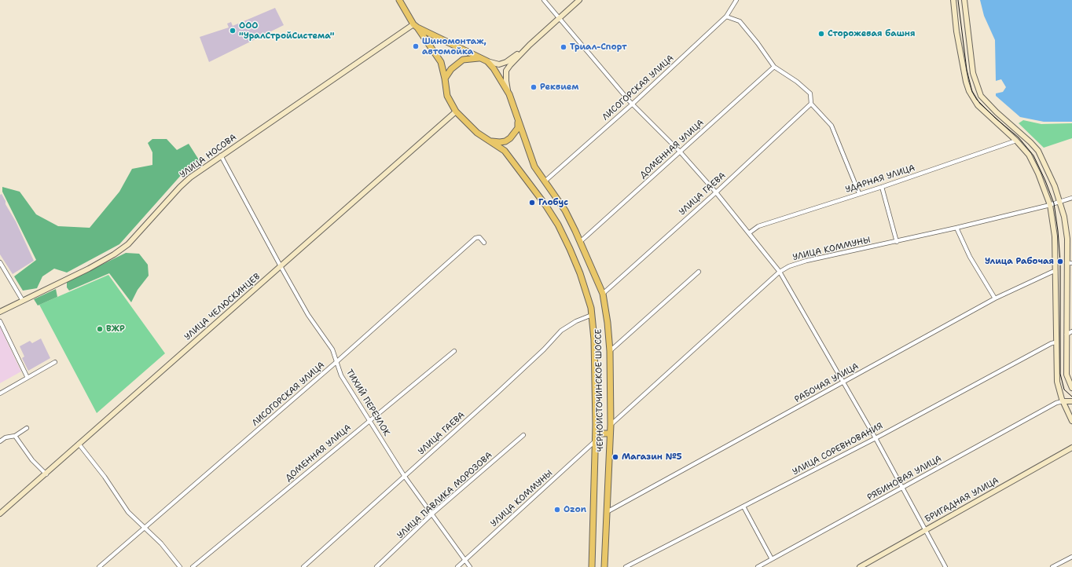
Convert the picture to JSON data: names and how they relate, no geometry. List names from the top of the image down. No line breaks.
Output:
{"streets":{"main road":["ЧЕРНОИСТОЧИНСКОЕ ШОССЕ"],"street":["ЛИСОГОРСКАЯ УЛИЦА","ДОМЕННАЯ УЛИЦА","УЛИЦА НОСОВА","УДАРНАЯ УЛИЦА","УЛИЦА ГАЕВА","УЛИЦА КОММУНЫ","УЛИЦА ЧЕЛЮСКИНЦЕВ","РАБОЧАЯ УЛИЦА","ТИХИЙ ПЕРЕУЛОК","УЛИЦА СОРЕВНОВАНИЯ","РЯБИНОВАЯ УЛИЦА","УЛИЦА ПАВЛИКА МОРОЗОВА","БРИГАДНАЯ УЛИЦА"]},"crossings":[["ЛИСОГОРСКАЯ УЛИЦА","ЧЕРНОИСТОЧИНСКОЕ ШОССЕ"],["ЛИСОГОРСКАЯ УЛИЦА","ТИХИЙ ПЕРЕУЛОК"],["ДОМЕННАЯ УЛИЦА","ЧЕРНОИСТОЧИНСКОЕ ШОССЕ"],["ДОМЕННАЯ УЛИЦА","ТИХИЙ ПЕРЕУЛОК"],["УЛИЦА НОСОВА","ТИХИЙ ПЕРЕУЛОК"],["УЛИЦА ГАЕВА","ЧЕРНОИСТОЧИНСКОЕ ШОССЕ"],["УЛИЦА ГАЕВА","ТИХИЙ ПЕРЕУЛОК"],["УЛИЦА КОММУНЫ","ЧЕРНОИСТОЧИНСКОЕ ШОССЕ"],["УЛИЦА КОММУНЫ","ТИХИЙ ПЕРЕУЛОК"],["УЛИЦА ЧЕЛЮСКИНЦЕВ","ЧЕРНОИСТОЧИНСКОЕ ШОССЕ"],["УЛИЦА ЧЕЛЮСКИНЦЕВ","ТИХИЙ ПЕРЕУЛОК"],["РАБОЧАЯ УЛИЦА","ЧЕРНОИСТОЧИНСКОЕ ШОССЕ"],["ТИХИЙ ПЕРЕУЛОК","УЛИЦА ПАВЛИКА МОРОЗОВА"]],"places":["ООО \"УралСтройСистема\"","Сторожевая башня","Шиномонтаж, автомойка","Триал-Спорт","Реквием","Глобус","Улица Рабочая","ВЖР","Магазин №5","Ozon"]}
